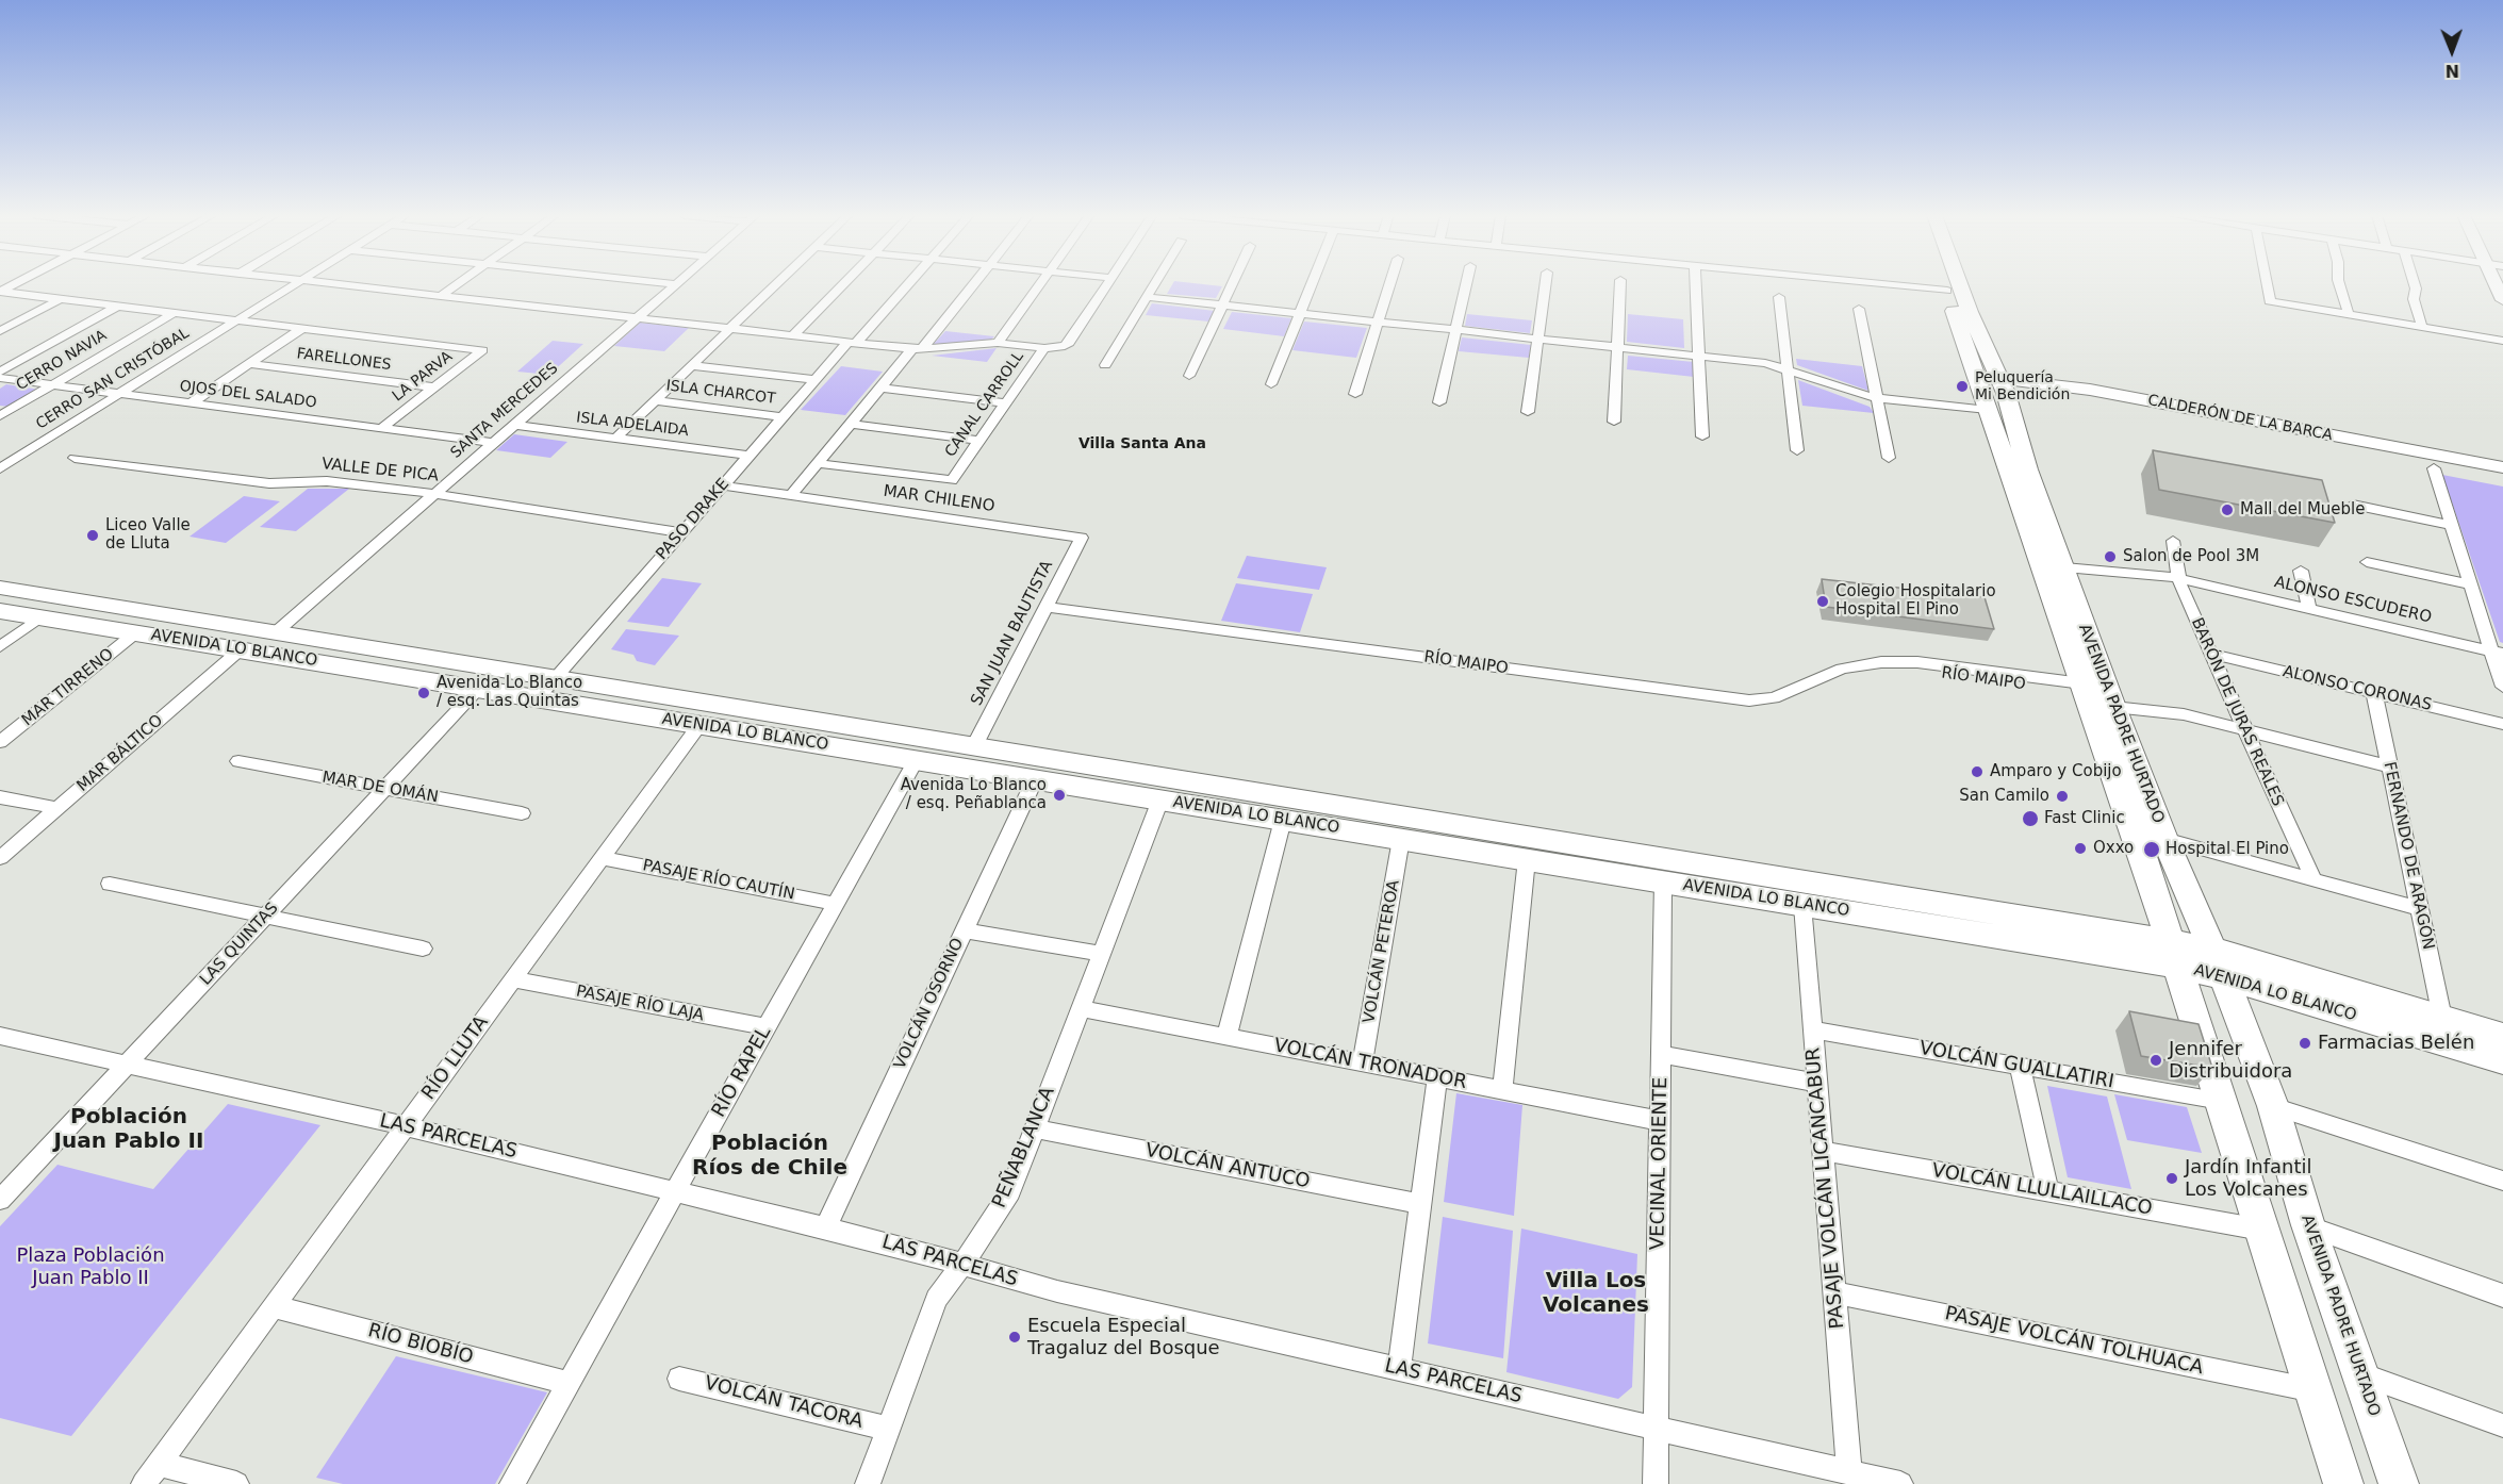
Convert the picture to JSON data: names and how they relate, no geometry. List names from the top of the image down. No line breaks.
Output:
{"streets":{"main road":["AVENIDA LO BLANCO","AVENIDA PADRE HURTADO"],"street":["FARELLONES","CERRO NAVIA","LA PARVA","CERRO SAN CRISTÓBAL","ISLA CHARCOT","OJOS DEL SALADO","CANAL CARROLL","SANTA MERCEDES","CALDERÓN DE LA BARCA","ISLA ADELAIDA","VALLE DE PICA","MAR CHILENO","PASO DRAKE","ALONSO ESCUDERO","SAN JUAN BAUTISTA","RÍO MAIPO","MAR TIRRENO","ALONSO CORONAS","BARÓN DE JURAS REALES","MAR BÁLTICO","MAR DE OMÁN","FERNANDO DE ARAGÓN","PASAJE RÍO CAUTÍN","LAS QUINTAS","VOLCÁN PETEROA","PASAJE RÍO LAJA","VOLCÁN OSORNO","RÍO LLUTA","VOLCÁN TRONADOR","VOLCÁN GUALLATIRI","RÍO RAPEL","LAS PARCELAS","PEÑABLANCA","VECINAL ORIENTE","VOLCÁN ANTUCO","PASAJE VOLCÁN LICANCABUR","VOLCÁN LLULLAILLACO","PASAJE VOLCÁN TOLHUACA","RÍO BIOBÍO","VOLCÁN TACORA"]},"crossings":[["FARELLONES","LA PARVA"],["CERRO NAVIA","OJOS DEL SALADO"],["LA PARVA","OJOS DEL SALADO"],["CERRO SAN CRISTÓBAL","OJOS DEL SALADO"],["ISLA CHARCOT","PASO DRAKE"],["OJOS DEL SALADO","SANTA MERCEDES"],["SANTA MERCEDES","ISLA ADELAIDA"],["SANTA MERCEDES","VALLE DE PICA"],["SANTA MERCEDES","AVENIDA LO BLANCO"],["CALDERÓN DE LA BARCA","AVENIDA PADRE HURTADO"],["ISLA ADELAIDA","PASO DRAKE"],["VALLE DE PICA","PASO DRAKE"],["MAR CHILENO","PASO DRAKE"],["MAR CHILENO","SAN JUAN BAUTISTA"],["PASO DRAKE","AVENIDA LO BLANCO"],["ALONSO ESCUDERO","BARÓN DE JURAS REALES"],["ALONSO ESCUDERO","AVENIDA PADRE HURTADO"],["SAN JUAN BAUTISTA","AVENIDA LO BLANCO"],["SAN JUAN BAUTISTA","RÍO MAIPO"],["AVENIDA LO BLANCO","MAR TIRRENO"],["AVENIDA LO BLANCO","AVENIDA PADRE HURTADO"],["AVENIDA LO BLANCO","MAR BÁLTICO"],["AVENIDA LO BLANCO","FERNANDO DE ARAGÓN"],["AVENIDA LO BLANCO","LAS QUINTAS"],["AVENIDA LO BLANCO","VOLCÁN PETEROA"],["AVENIDA LO BLANCO","VOLCÁN OSORNO"],["AVENIDA LO BLANCO","RÍO LLUTA"],["AVENIDA LO BLANCO","RÍO RAPEL"],["AVENIDA LO BLANCO","PEÑABLANCA"],["AVENIDA LO BLANCO","VECINAL ORIENTE"],["AVENIDA LO BLANCO","PASAJE VOLCÁN LICANCABUR"],["RÍO MAIPO","AVENIDA PADRE HURTADO"],["ALONSO CORONAS","BARÓN DE JURAS REALES"],["ALONSO CORONAS","FERNANDO DE ARAGÓN"],["AVENIDA PADRE HURTADO","VOLCÁN GUALLATIRI"],["AVENIDA PADRE HURTADO","VOLCÁN LLULLAILLACO"],["AVENIDA PADRE HURTADO","PASAJE VOLCÁN TOLHUACA"],["MAR DE OMÁN","LAS QUINTAS"],["PASAJE RÍO CAUTÍN","RÍO LLUTA"],["PASAJE RÍO CAUTÍN","RÍO RAPEL"],["LAS QUINTAS","LAS PARCELAS"],["VOLCÁN PETEROA","VOLCÁN TRONADOR"],["PASAJE RÍO LAJA","RÍO LLUTA"],["PASAJE RÍO LAJA","RÍO RAPEL"],["VOLCÁN OSORNO","LAS PARCELAS"],["RÍO LLUTA","LAS PARCELAS"],["RÍO LLUTA","RÍO BIOBÍO"],["VOLCÁN TRONADOR","PEÑABLANCA"],["VOLCÁN TRONADOR","VECINAL ORIENTE"],["VOLCÁN GUALLATIRI","PASAJE VOLCÁN LICANCABUR"],["RÍO RAPEL","LAS PARCELAS"],["RÍO RAPEL","RÍO BIOBÍO"],["LAS PARCELAS","PEÑABLANCA"],["LAS PARCELAS","VECINAL ORIENTE"],["LAS PARCELAS","PASAJE VOLCÁN LICANCABUR"],["PEÑABLANCA","VOLCÁN ANTUCO"],["PEÑABLANCA","VOLCÁN TACORA"],["PASAJE VOLCÁN LICANCABUR","VOLCÁN LLULLAILLACO"],["PASAJE VOLCÁN LICANCABUR","PASAJE VOLCÁN TOLHUACA"]],"districts":["Villa Santa Ana","Población Juan Pablo II","Población Ríos de Chile","Villa Los Volcanes"],"parks":["Plaza Población Juan Pablo II"],"places":["Peluquería Mi Bendición","Mall del Mueble","Liceo Valle de Lluta","Salon de Pool 3M","Colegio Hospitalario Hospital El Pino","Avenida Lo Blanco / esq. Las Quintas","Amparo y Cobijo","Avenida Lo Blanco / esq. Peñablanca","San Camilo","Fast Clinic","Oxxo","Hospital El Pino","Farmacias Belén","Jennifer Distribuidora","Jardín Infantil Los Volcanes","Escuela Especial Tragaluz del Bosque"],"north":"bottom"}
